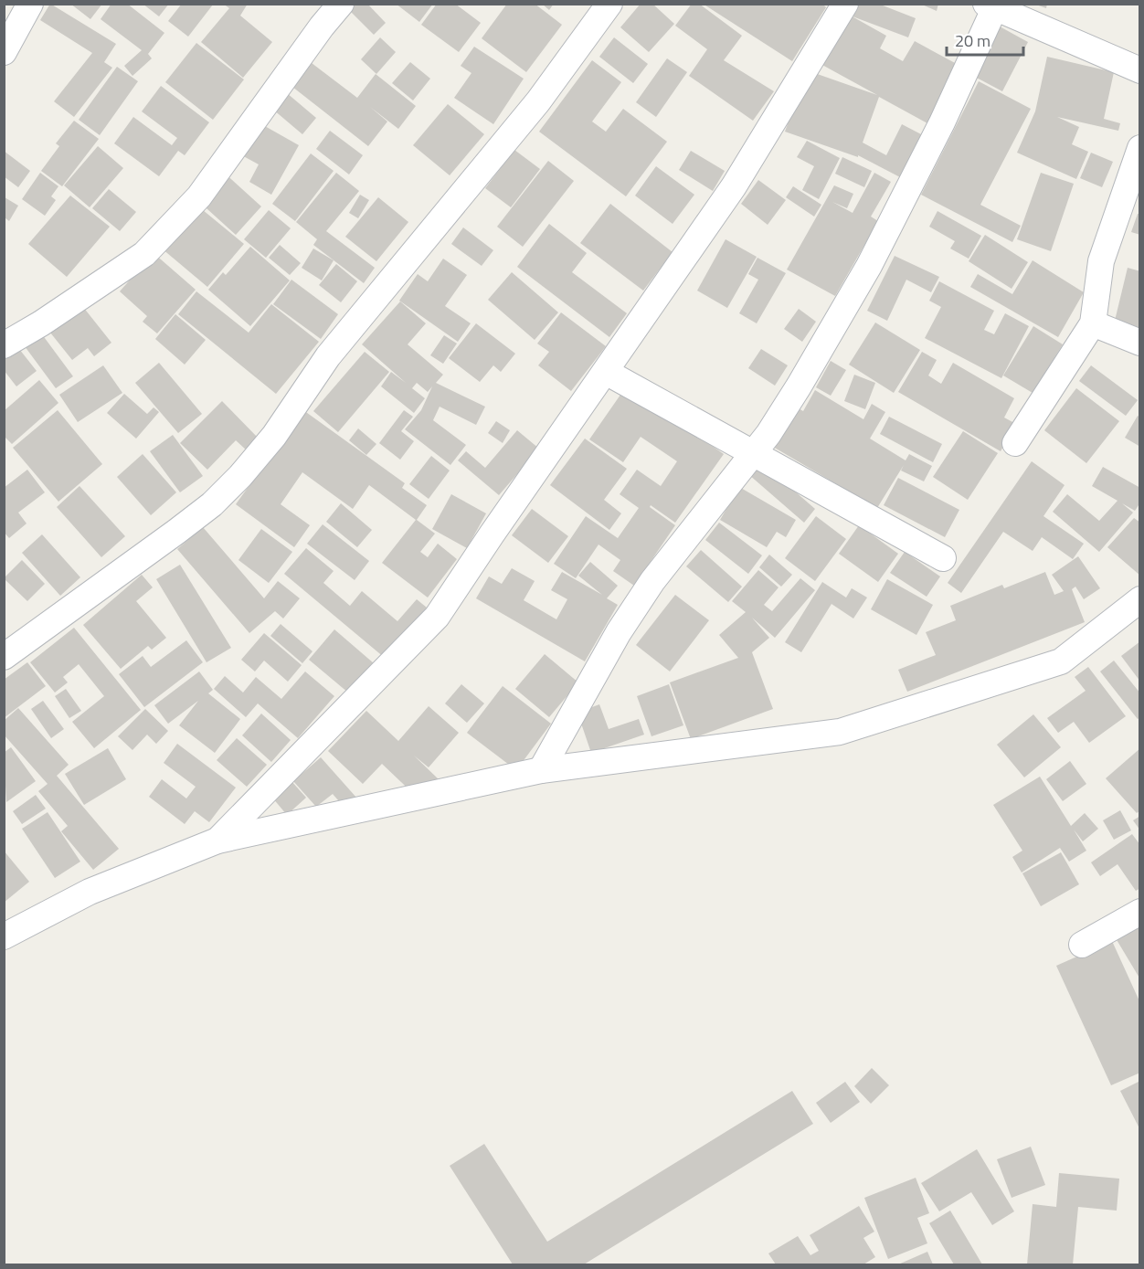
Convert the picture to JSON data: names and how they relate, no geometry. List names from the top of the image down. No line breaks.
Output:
{"scale_bar":"20 m"}
